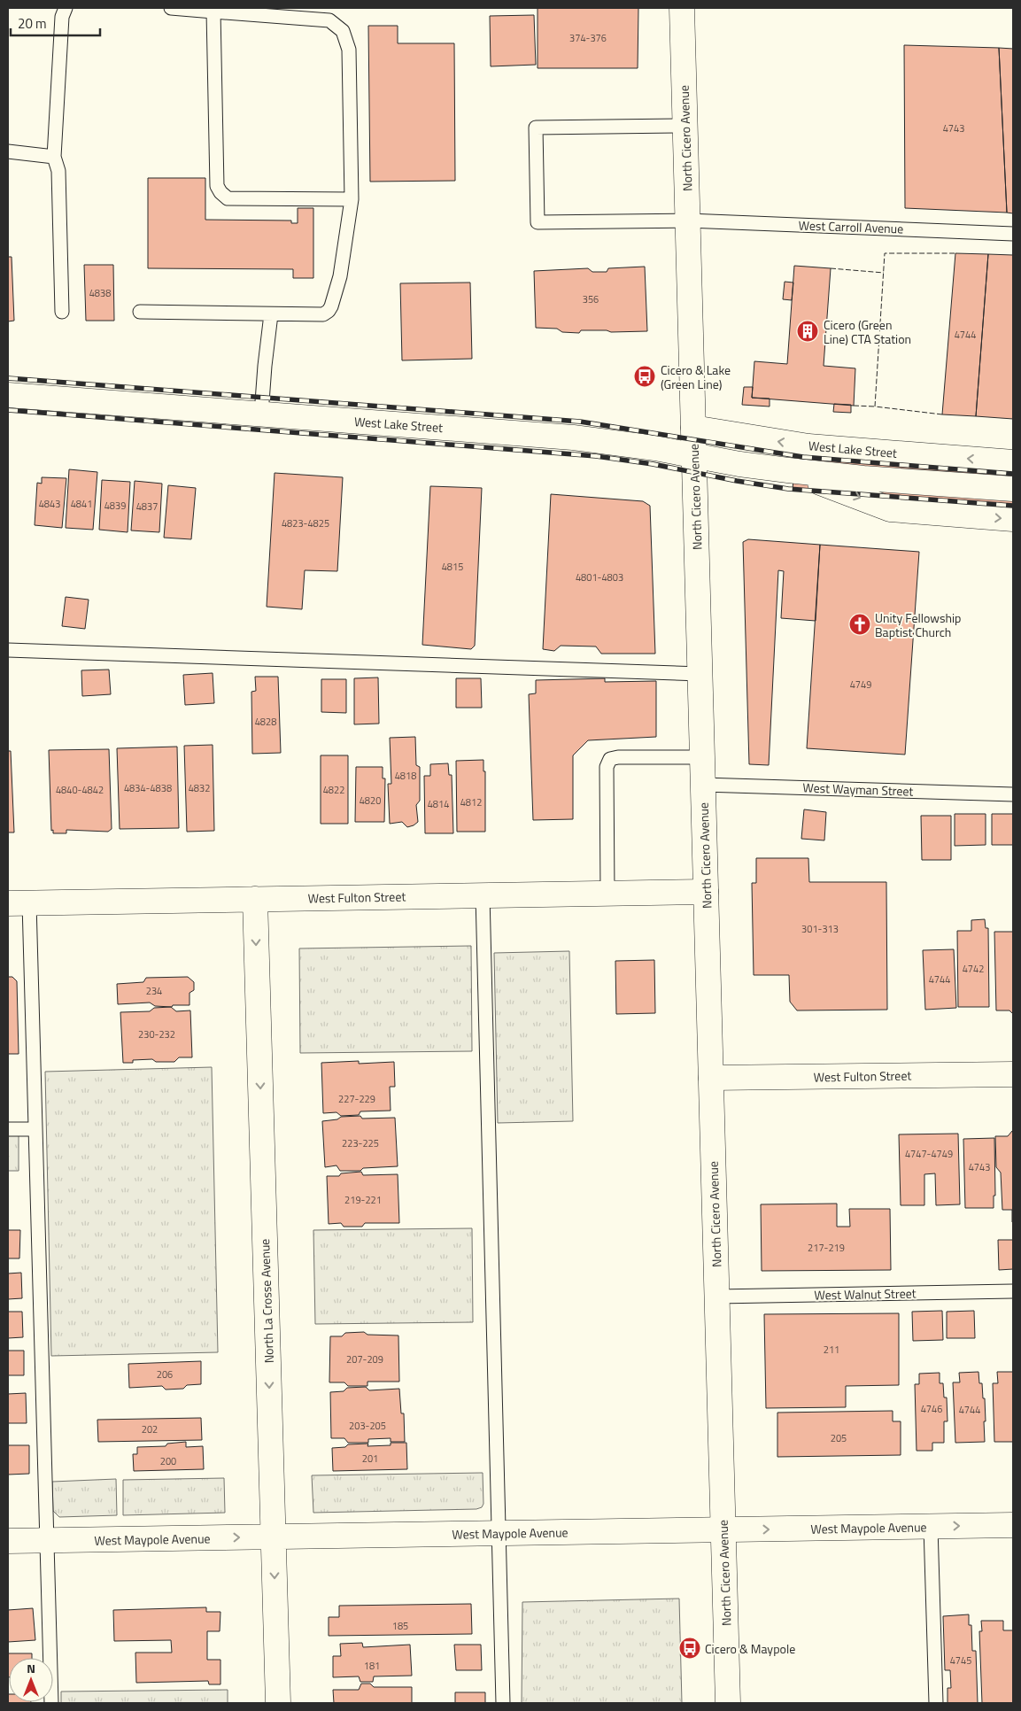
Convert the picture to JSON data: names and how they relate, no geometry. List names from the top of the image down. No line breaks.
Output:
{"streets":{"main road":["North Cicero Avenue","West Lake Street","West Fulton Street","North La Crosse Avenue","West Maypole Avenue"],"lane":["West Carroll Avenue","West Wayman Street","West Walnut Street"]},"crossings":[["North Cicero Avenue","West Carroll Avenue"],["North Cicero Avenue","West Lake Street"],["North Cicero Avenue","West Wayman Street"],["North Cicero Avenue","West Fulton Street"],["North Cicero Avenue","West Walnut Street"],["North Cicero Avenue","West Maypole Avenue"],["West Fulton Street","North La Crosse Avenue"],["North La Crosse Avenue","West Maypole Avenue"]],"one_way":["North La Crosse Avenue","West Maypole Avenue"],"places":{"building":["Cicero (Green Line) CTA Station"],"bus stop":["Cicero & Lake (Green Line)","Cicero & Maypole"],"church":["Unity Fellowship Baptist Church"]},"house_numbers":["374-376","4743","4838","356","4744","4843","4841","4839","4837","4823-4825","4815","4801-4803","4749","4828","4818","4834-4838","4832","4840-4842","4822","4820","4812","4814","301-313","4742","4744","234","230-232","227-229","223-225","4747-4749","4743","219-221","217-219","211","207-209","206","4746","4744","203-205","202","205","201","200","185","4745","181"],"scale_bar":"20 m","north":"top"}
